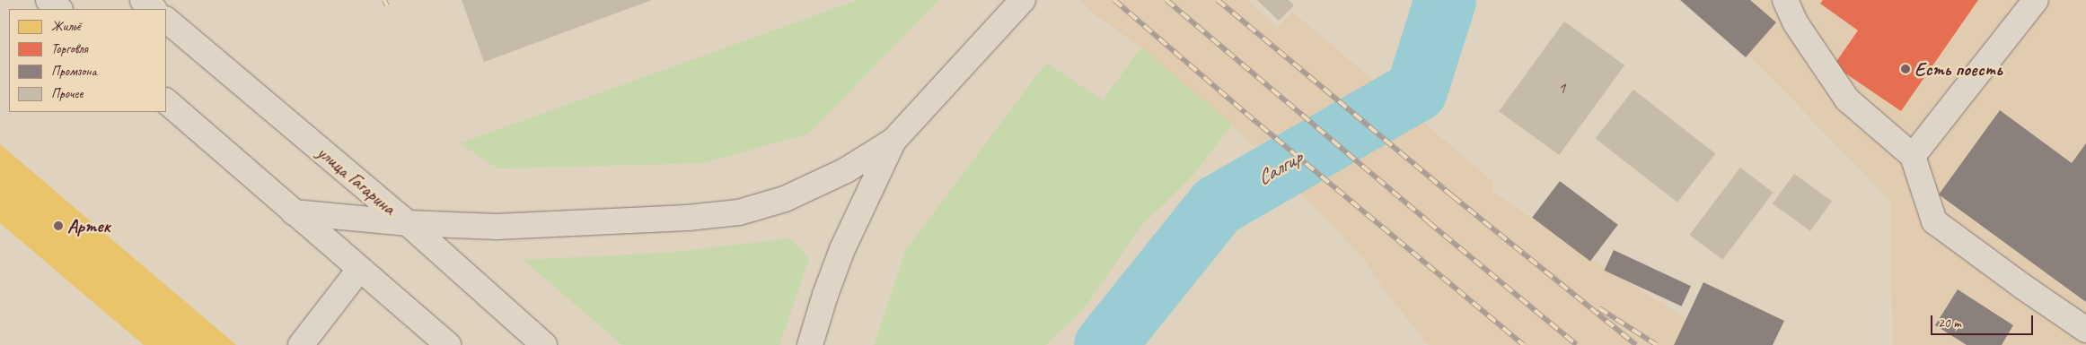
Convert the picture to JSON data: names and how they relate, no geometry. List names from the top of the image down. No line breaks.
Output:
{"streets":{"main road":["улица Гагарина"]},"water":["Салгир"],"places":["Есть поесть","Артек"],"house_numbers":["1"],"legend":["Жильё","Торговля","Промзона","Прочее"],"scale_bar":"20 m"}
